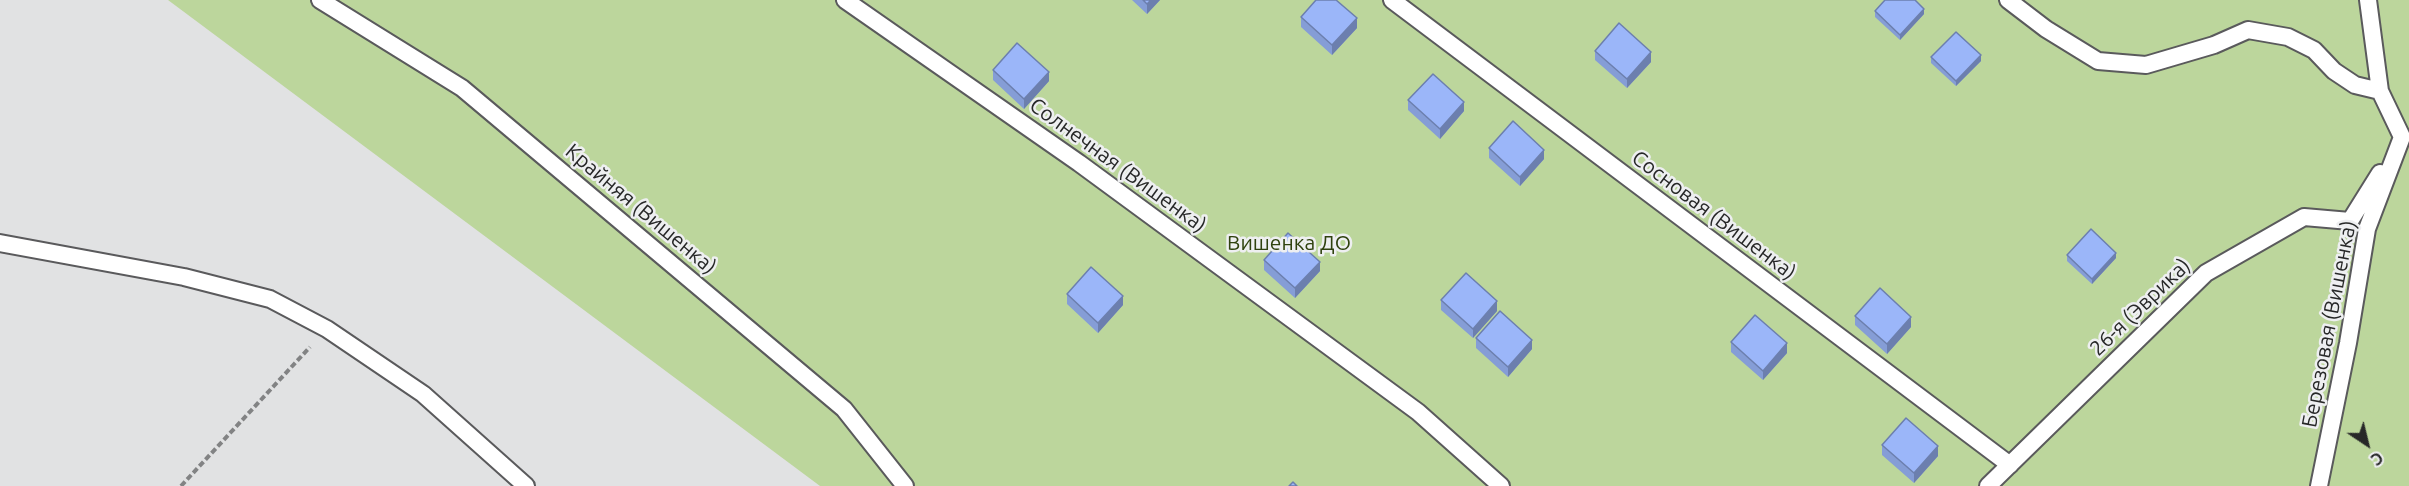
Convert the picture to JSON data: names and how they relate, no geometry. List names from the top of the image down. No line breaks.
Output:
{"streets":{"lane":["Солнечная (Вишенка)","Крайняя (Вишенка)","Сосновая (Вишенка)","26-я (Эврика)","Березовая (Вишенка)"]},"crossings":[["Сосновая (Вишенка)","26-я (Эврика)"],["26-я (Эврика)","Березовая (Вишенка)"]],"parks":["Вишенка ДО"],"north":"bottom right"}
